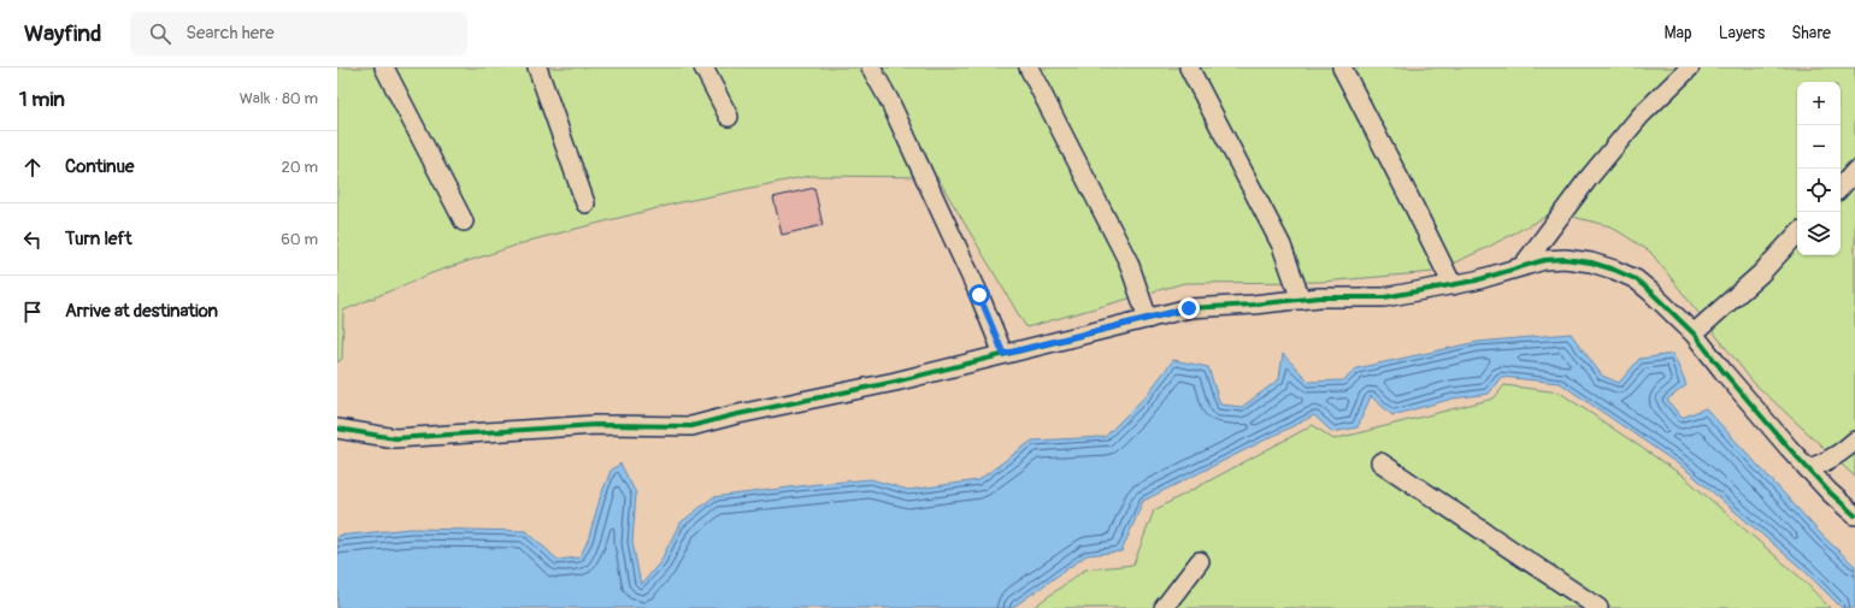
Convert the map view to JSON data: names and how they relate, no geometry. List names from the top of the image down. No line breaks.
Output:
{"page":{"header":"Wayfind","search":"Search here","nav":["Map","Layers","Share"],"heading":["1 min","Walk · 80 m"],"map_buttons":["+","−"],"list":[["Continue","20 m"],["Turn left","60 m"],"Arrive at destination"]}}
